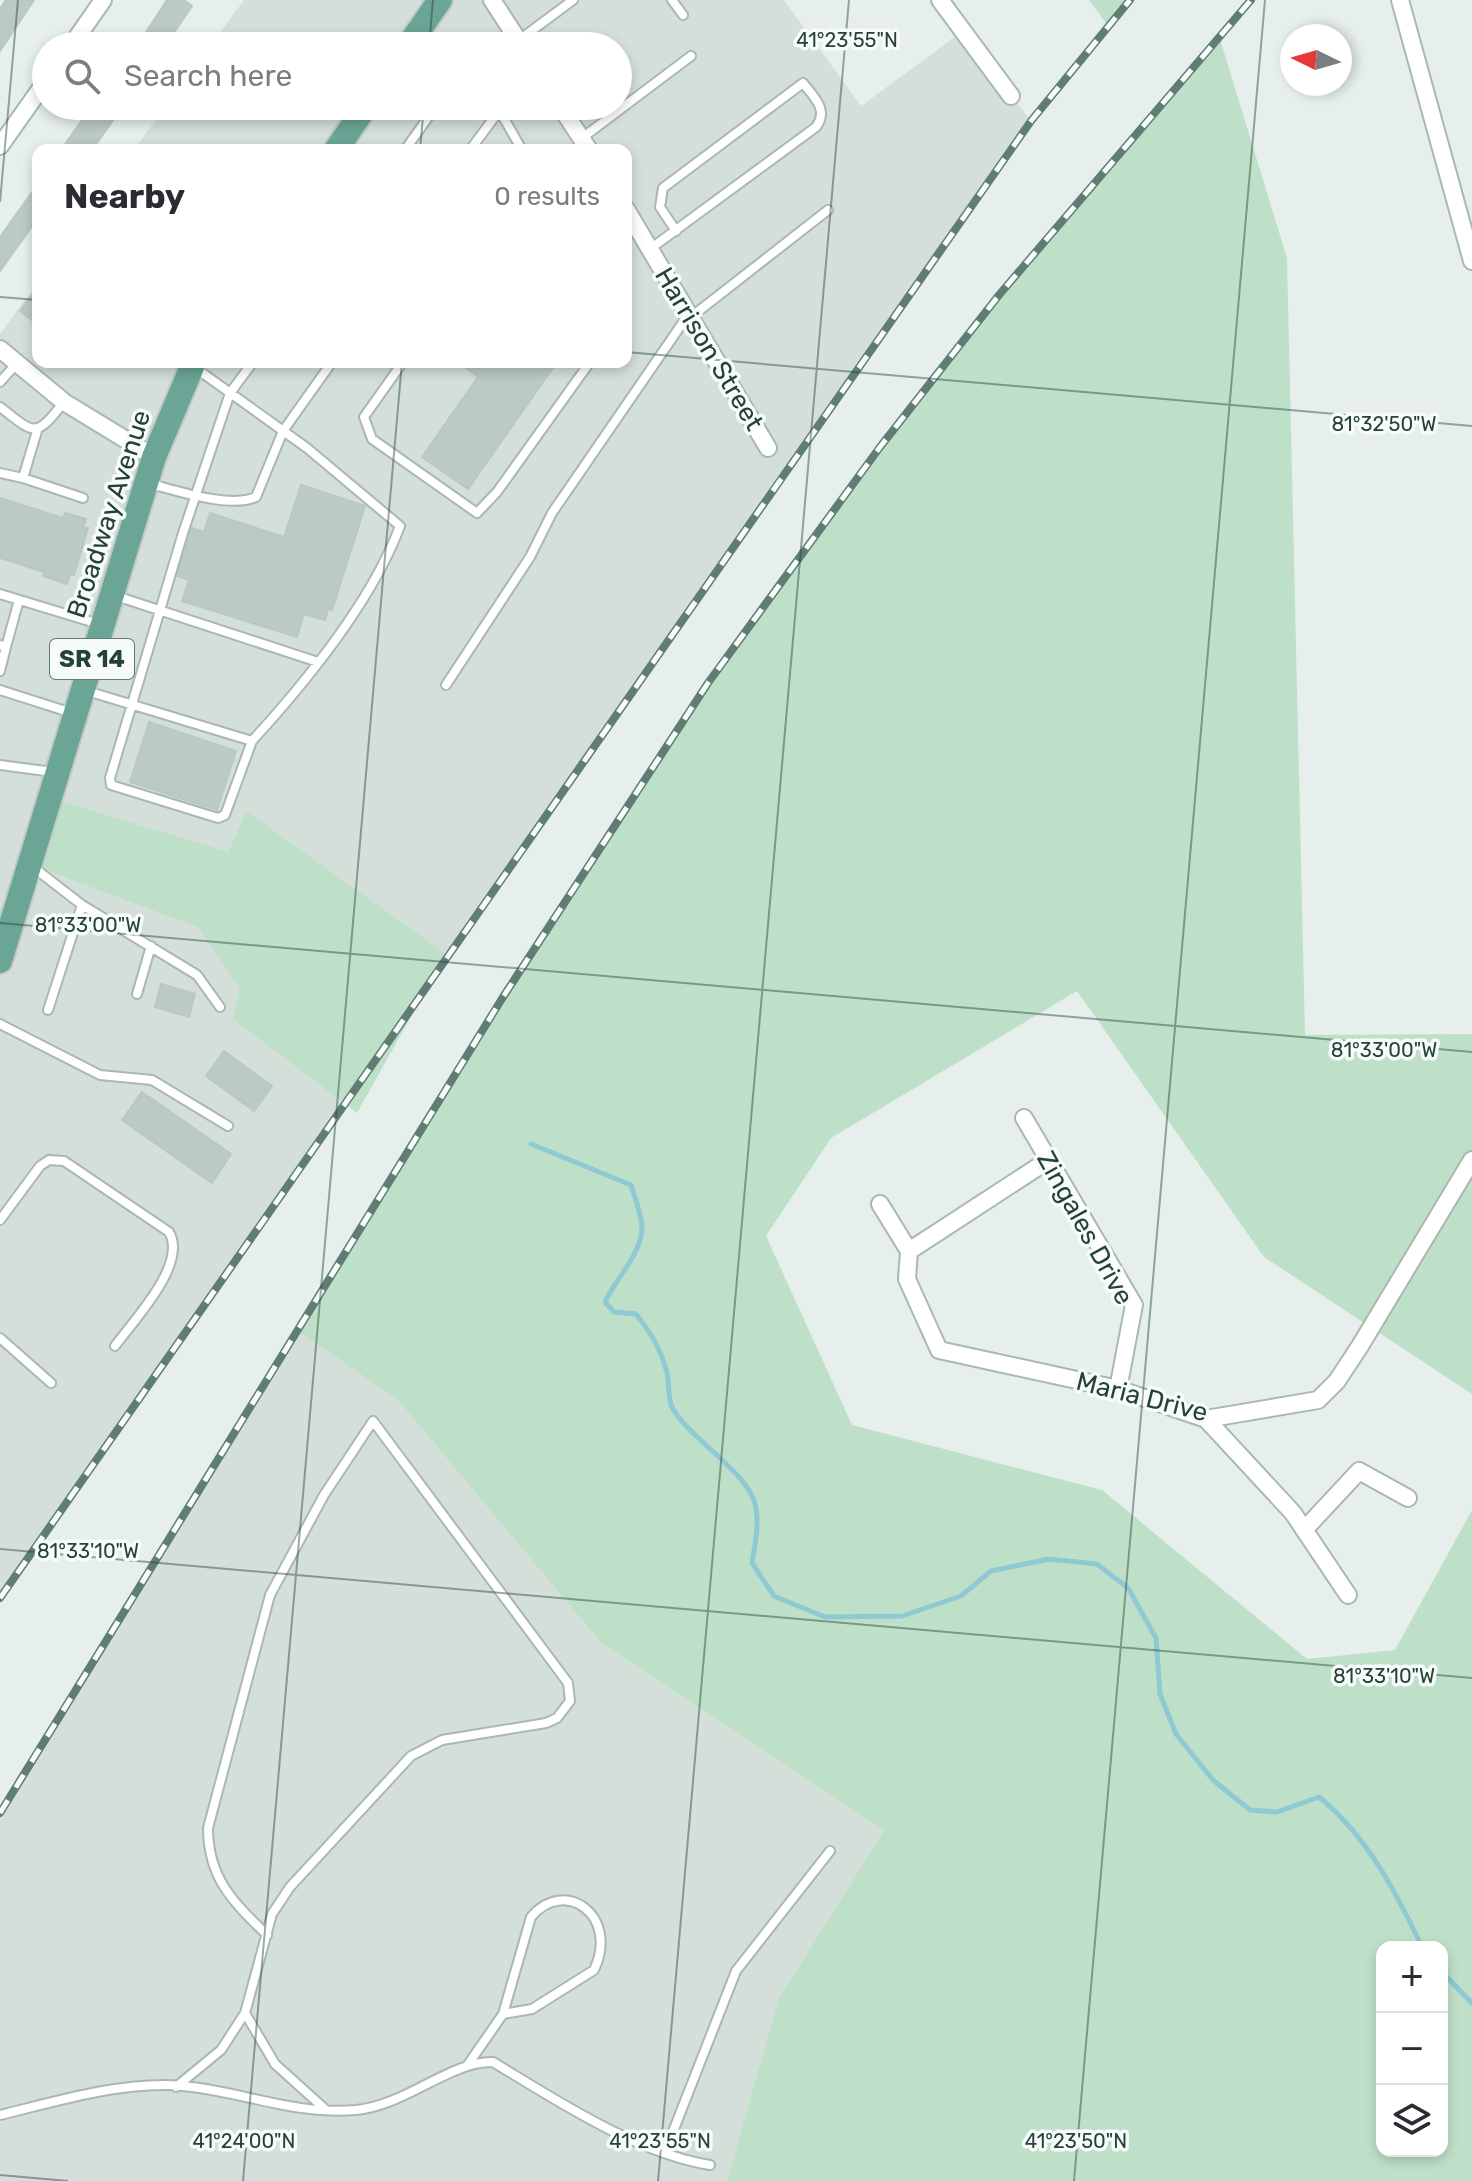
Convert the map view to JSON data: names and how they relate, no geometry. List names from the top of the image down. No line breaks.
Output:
{"streets":{"main road":["Broadway Avenue","SR 14"],"street":["Harrison Street","Zingales Drive","Maria Drive"]},"crossings":[["Zingales Drive","Maria Drive"]],"north":"left","page":{"search":"Search here","heading":["Nearby","0 results"],"map_buttons":["+","−"]},"coordinates":["41°23'55\"N","81°32'50\"W","81°33'00\"W","81°33'10\"W","41°24'00\"N","41°23'50\"N"]}
